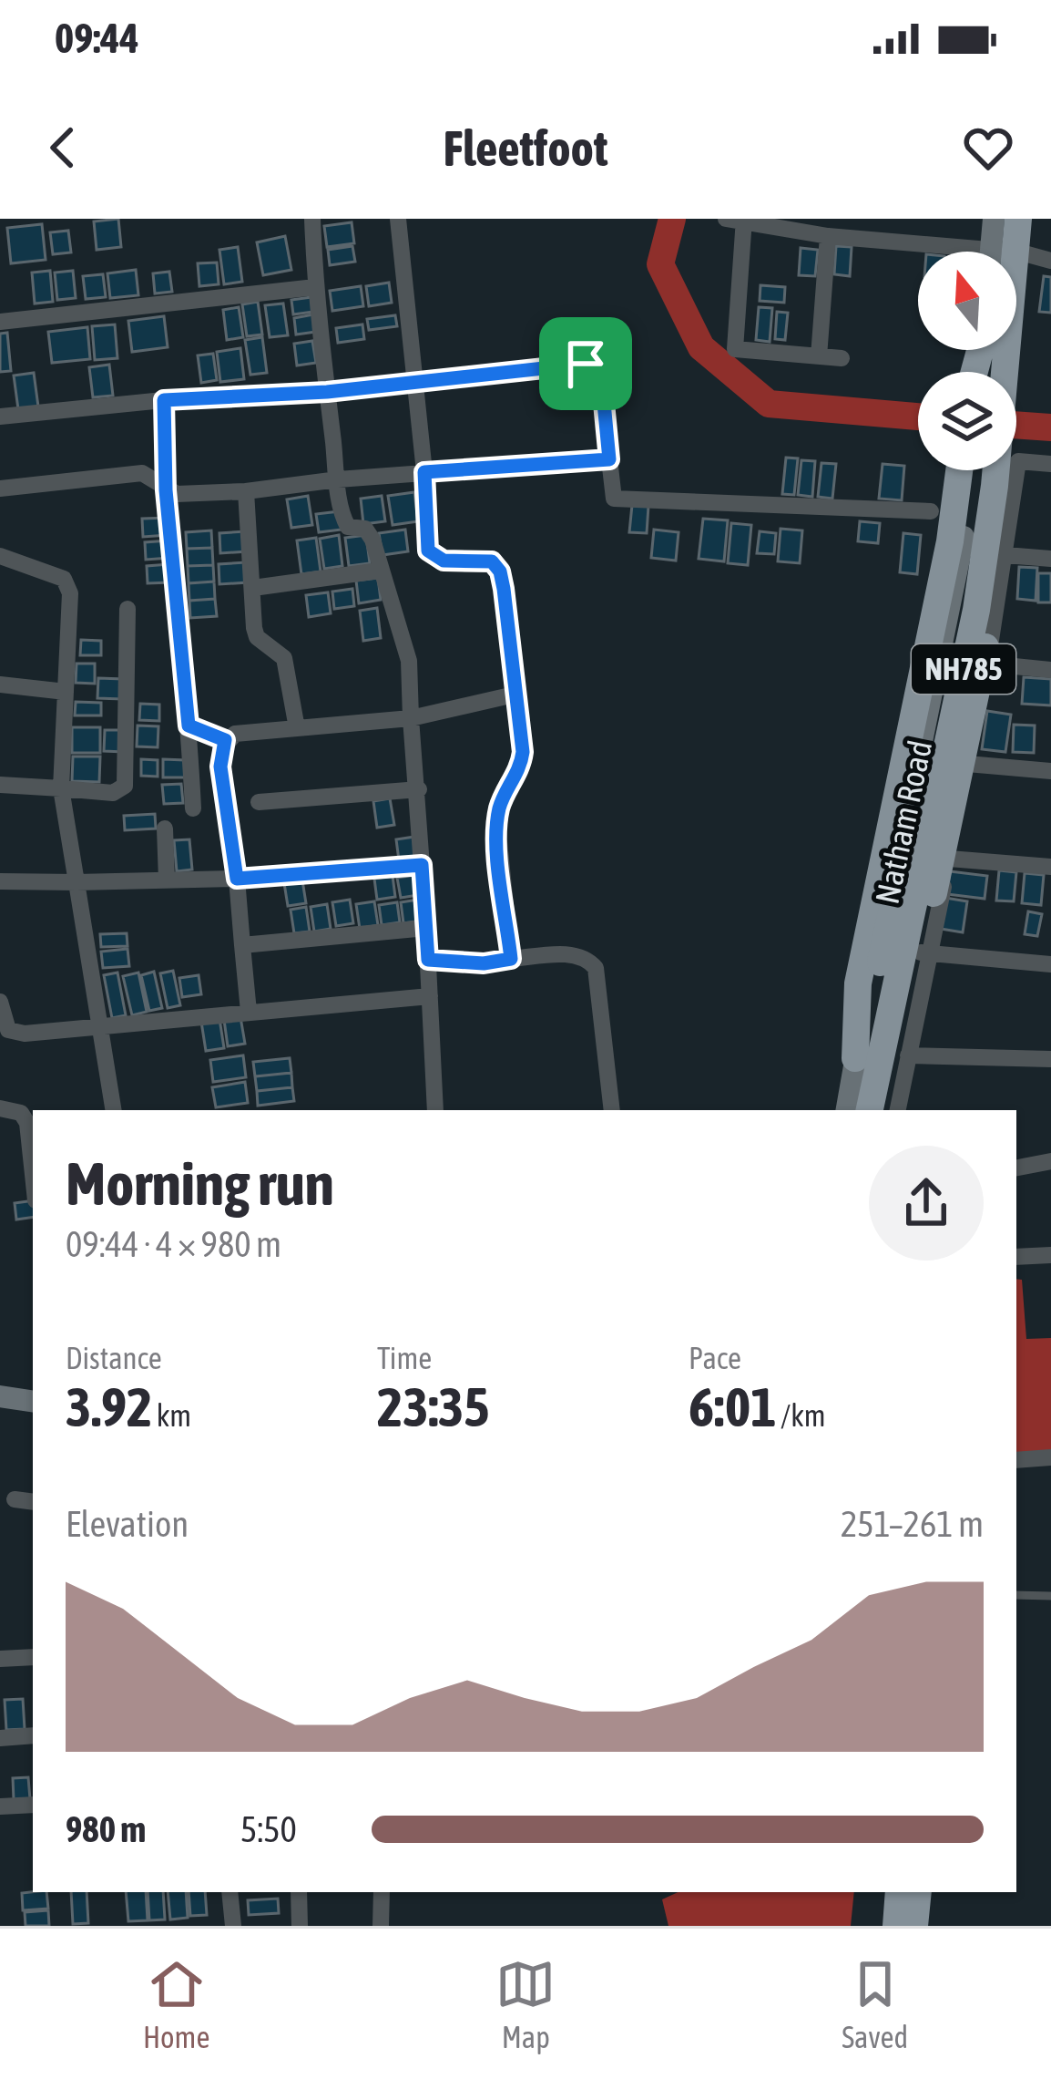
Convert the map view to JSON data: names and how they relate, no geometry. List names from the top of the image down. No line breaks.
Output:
{"streets":{"highway":["NH785"],"main road":["Natham Road"]},"crossings":[["NH785","Natham Road"]],"north":"top","page":{"status":"09:44","header":"Fleetfoot","heading":["Morning run","09:44 · 4 × 980 m"],"stats":[["Distance","3.92 km"],["Time","23:35"],["Pace","6:01 /km"]],"chart":["Elevation","251–261 m"],"list":[{"name":"980 m","note":"5:50"}],"tabs":["Home","Map","Saved"]}}
